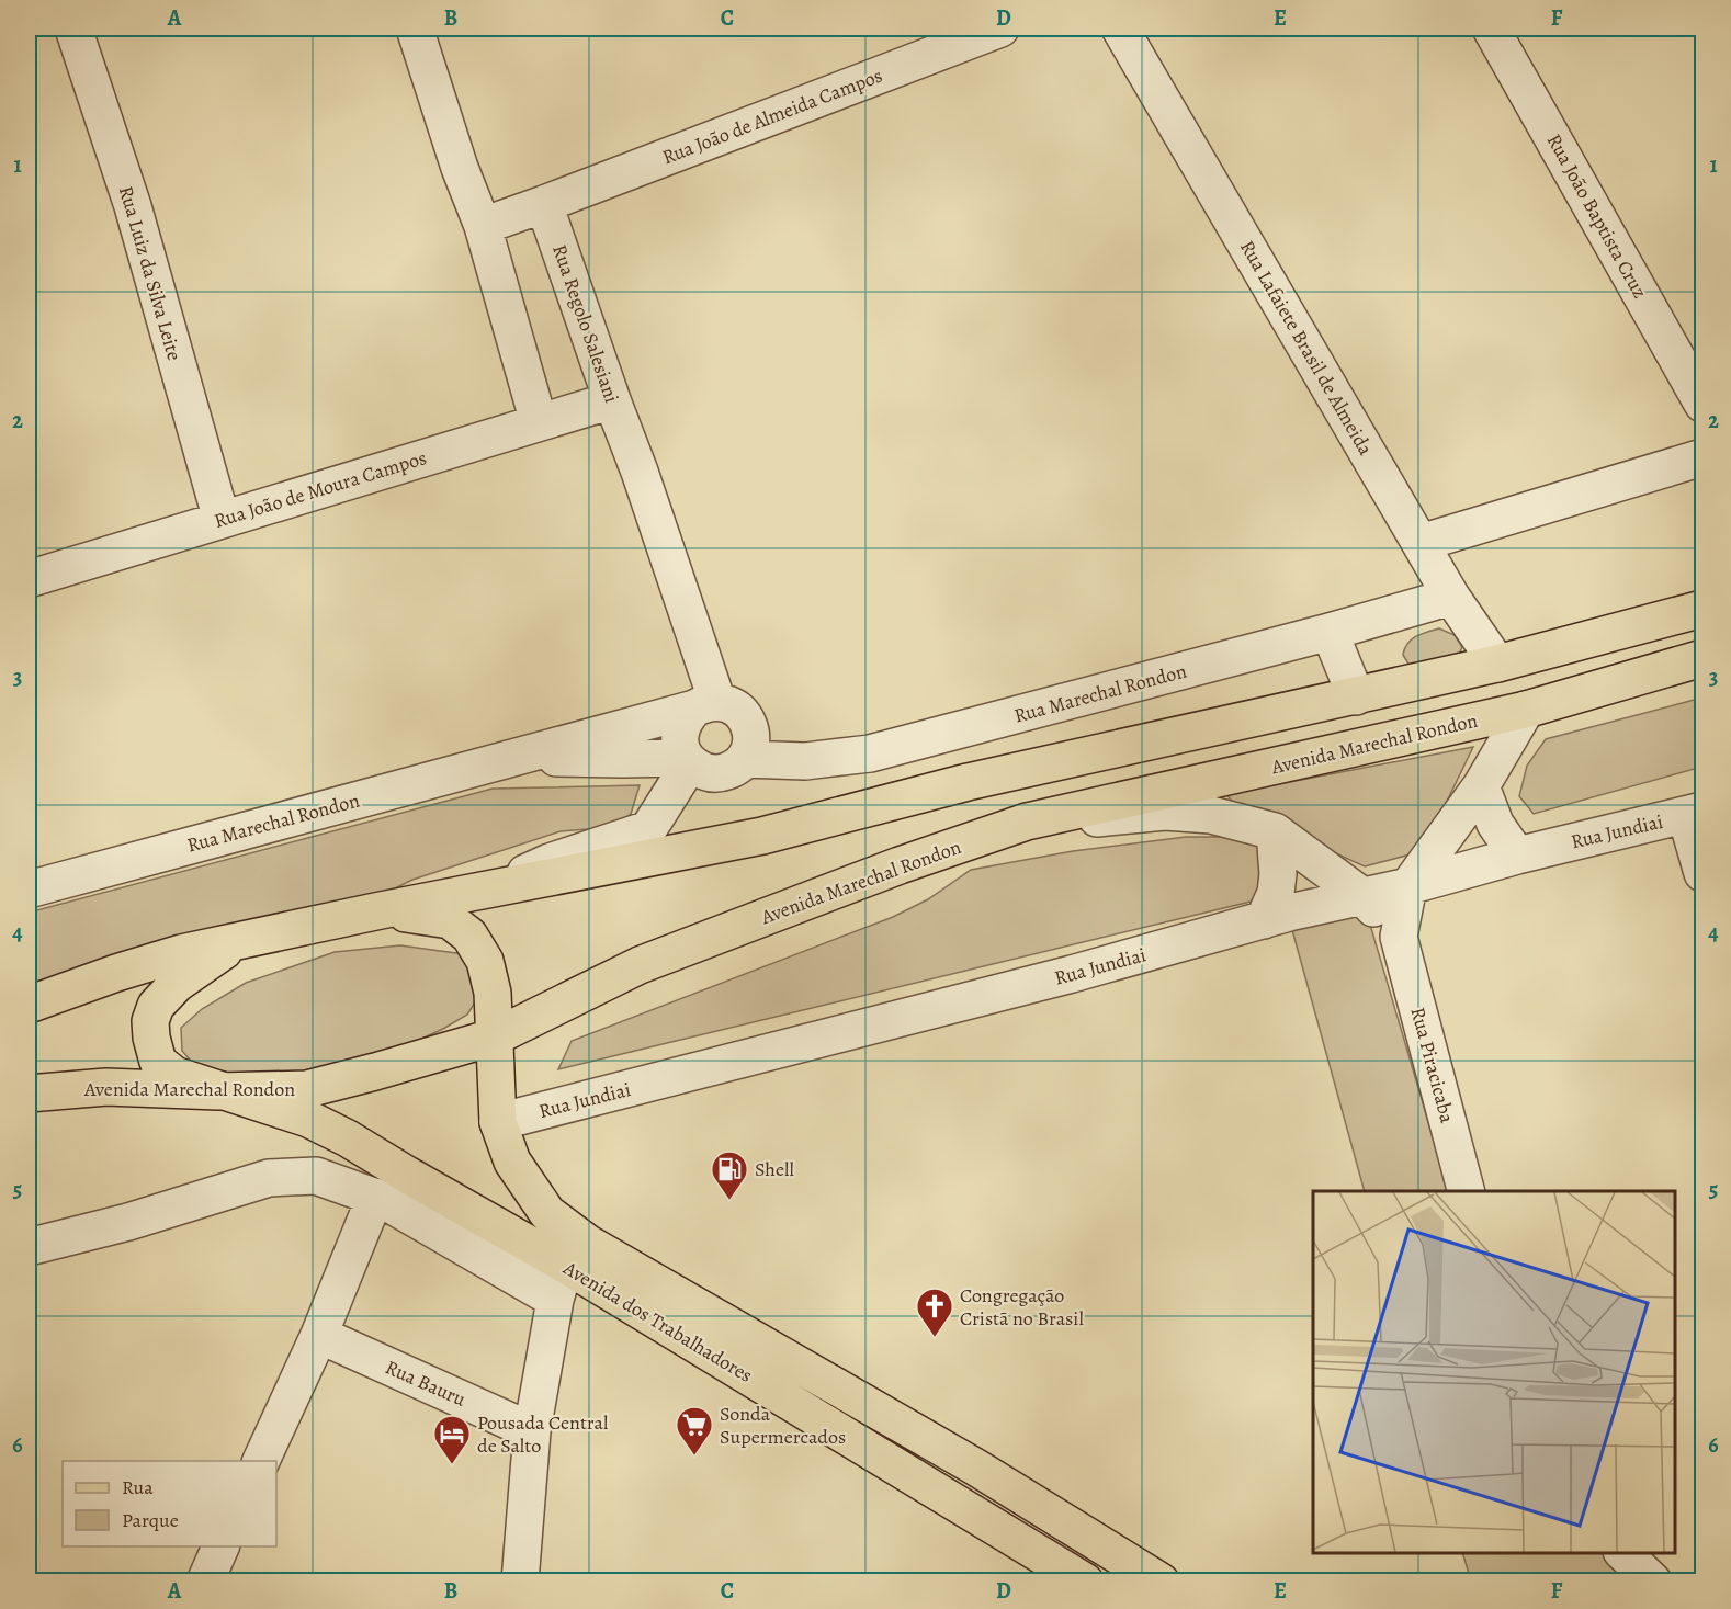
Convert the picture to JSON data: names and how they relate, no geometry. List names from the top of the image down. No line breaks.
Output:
{"streets":{"main road":["Avenida Marechal Rondon","Avenida dos Trabalhadores"],"street":["Rua João de Almeida Campos","Rua João Baptista Cruz","Rua Luiz da Silva Leite","Rua Regolo Salesiani","Rua Lafaiete Brasil de Almeida","Rua João de Moura Campos","Rua Marechal Rondon","Rua Jundiai","Rua Piracicaba","Rua Bauru"]},"crossings":[["Rua João de Almeida Campos","Rua Regolo Salesiani"],["Rua Luiz da Silva Leite","Rua João de Moura Campos"],["Rua Regolo Salesiani","Rua João de Moura Campos"],["Rua Regolo Salesiani","Rua Marechal Rondon"],["Rua Lafaiete Brasil de Almeida","Rua Marechal Rondon"],["Avenida Marechal Rondon","Avenida dos Trabalhadores"],["Rua Jundiai","Rua Piracicaba"],["Rua Jundiai","Avenida dos Trabalhadores"]],"places":{"fuel station":["Shell"],"church":["Congregação Cristã no Brasil"],"supermarket":["Sonda Supermercados"],"hotel":["Pousada Central de Salto"]},"legend":["Rua","Parque"],"grid":{"columns":["A","B","C","D","E","F"],"rows":["1","2","3","4","5","6"]}}
